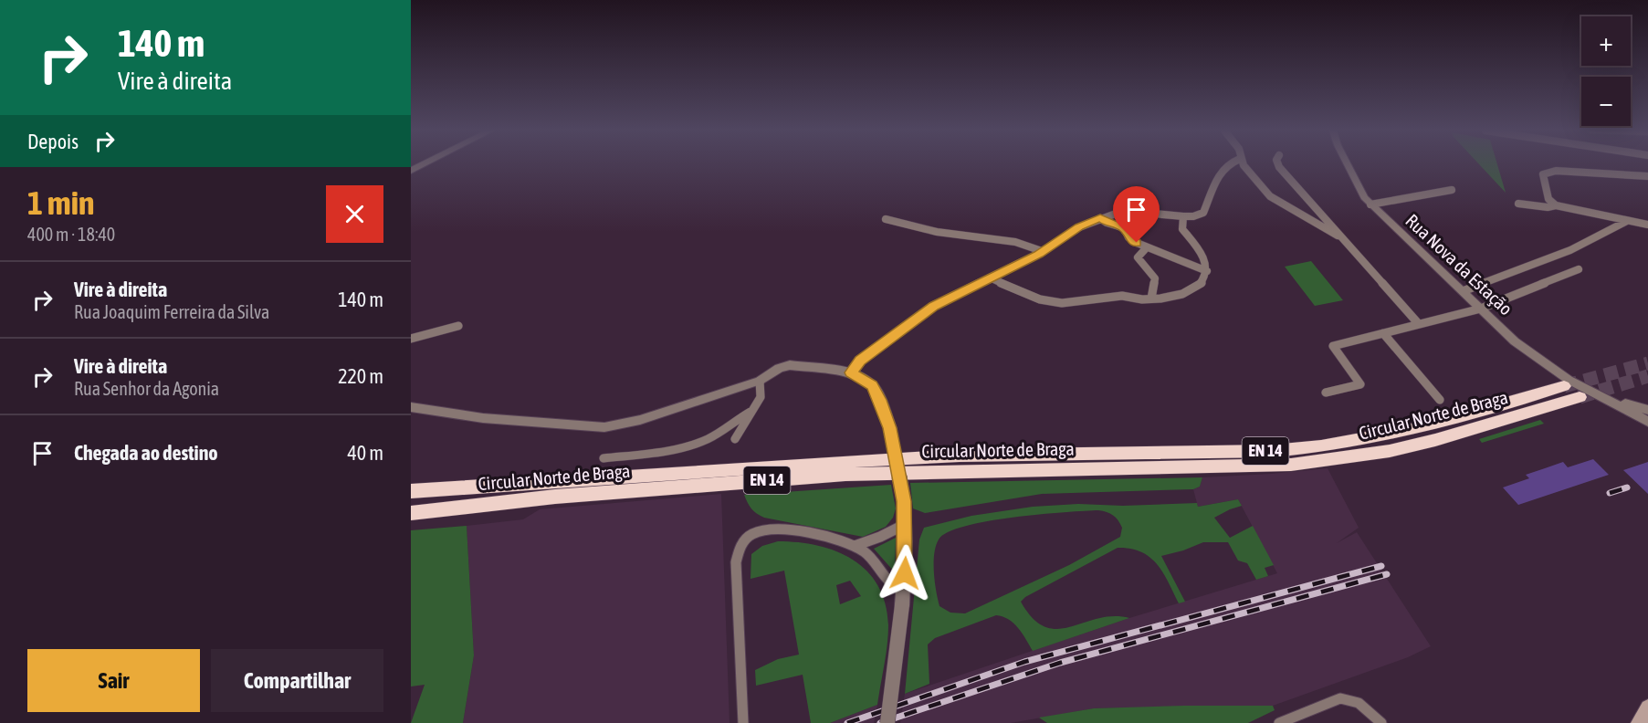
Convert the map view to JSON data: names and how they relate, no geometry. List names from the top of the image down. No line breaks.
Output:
{"streets":{"highway":["Circular Norte de Braga","EN 14"],"street":["Rua Nova da Estação"]},"page":{"turn":["140 m","Vire à direita"],"map_buttons":["+","−"],"then":"Depois","heading":["1 min","400 m · 18:40"],"list":[{"name":"Vire à direita","note":"Rua Joaquim Ferreira da Silva","value":"140 m"},{"name":"Vire à direita","note":"Rua Senhor da Agonia","value":"220 m"},{"name":"Chegada ao destino","value":"40 m"}],"buttons":["Sair","Compartilhar"]}}
